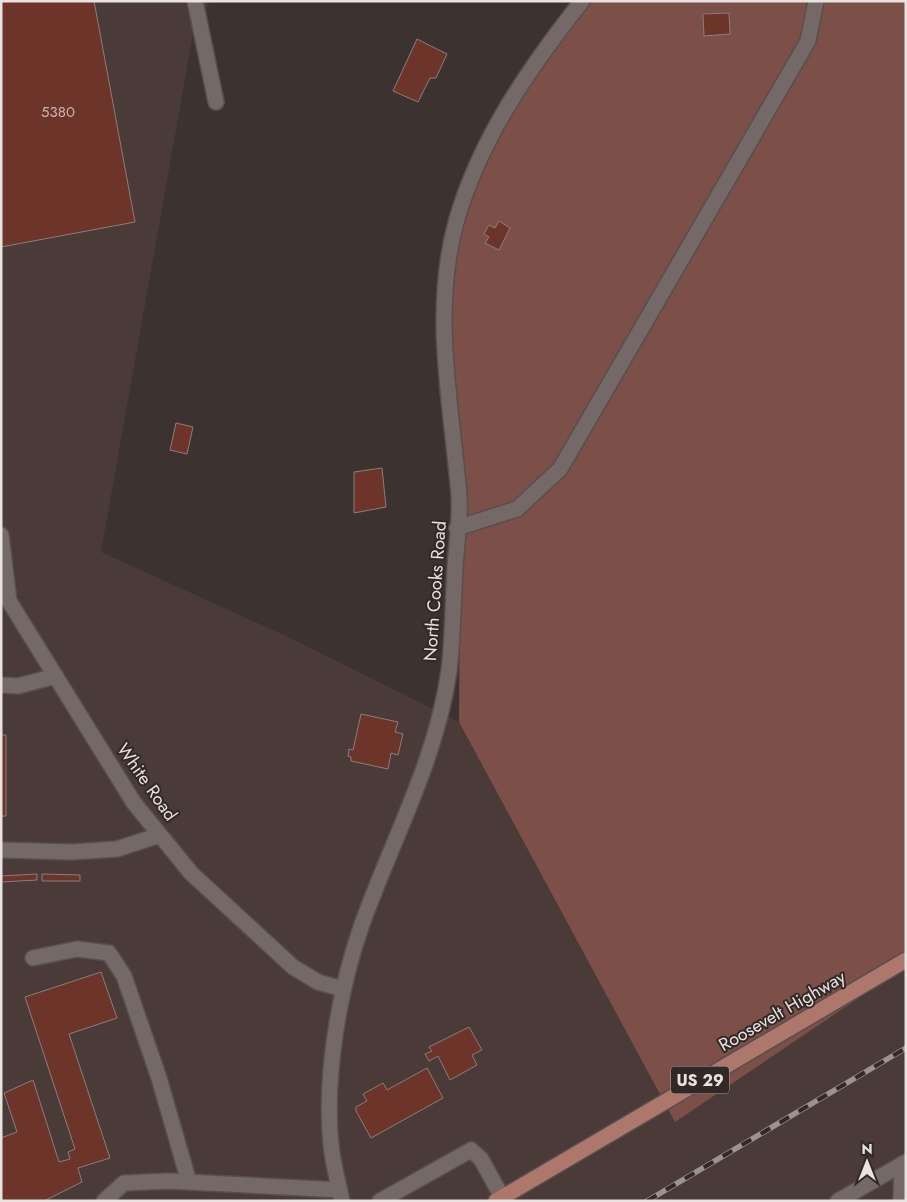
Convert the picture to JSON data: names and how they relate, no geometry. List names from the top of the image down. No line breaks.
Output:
{"streets":{"main road":["Roosevelt Highway","US 29"],"street":["North Cooks Road","White Road"]},"crossings":[["North Cooks Road","White Road"]],"house_numbers":["5380"],"north":"top"}
